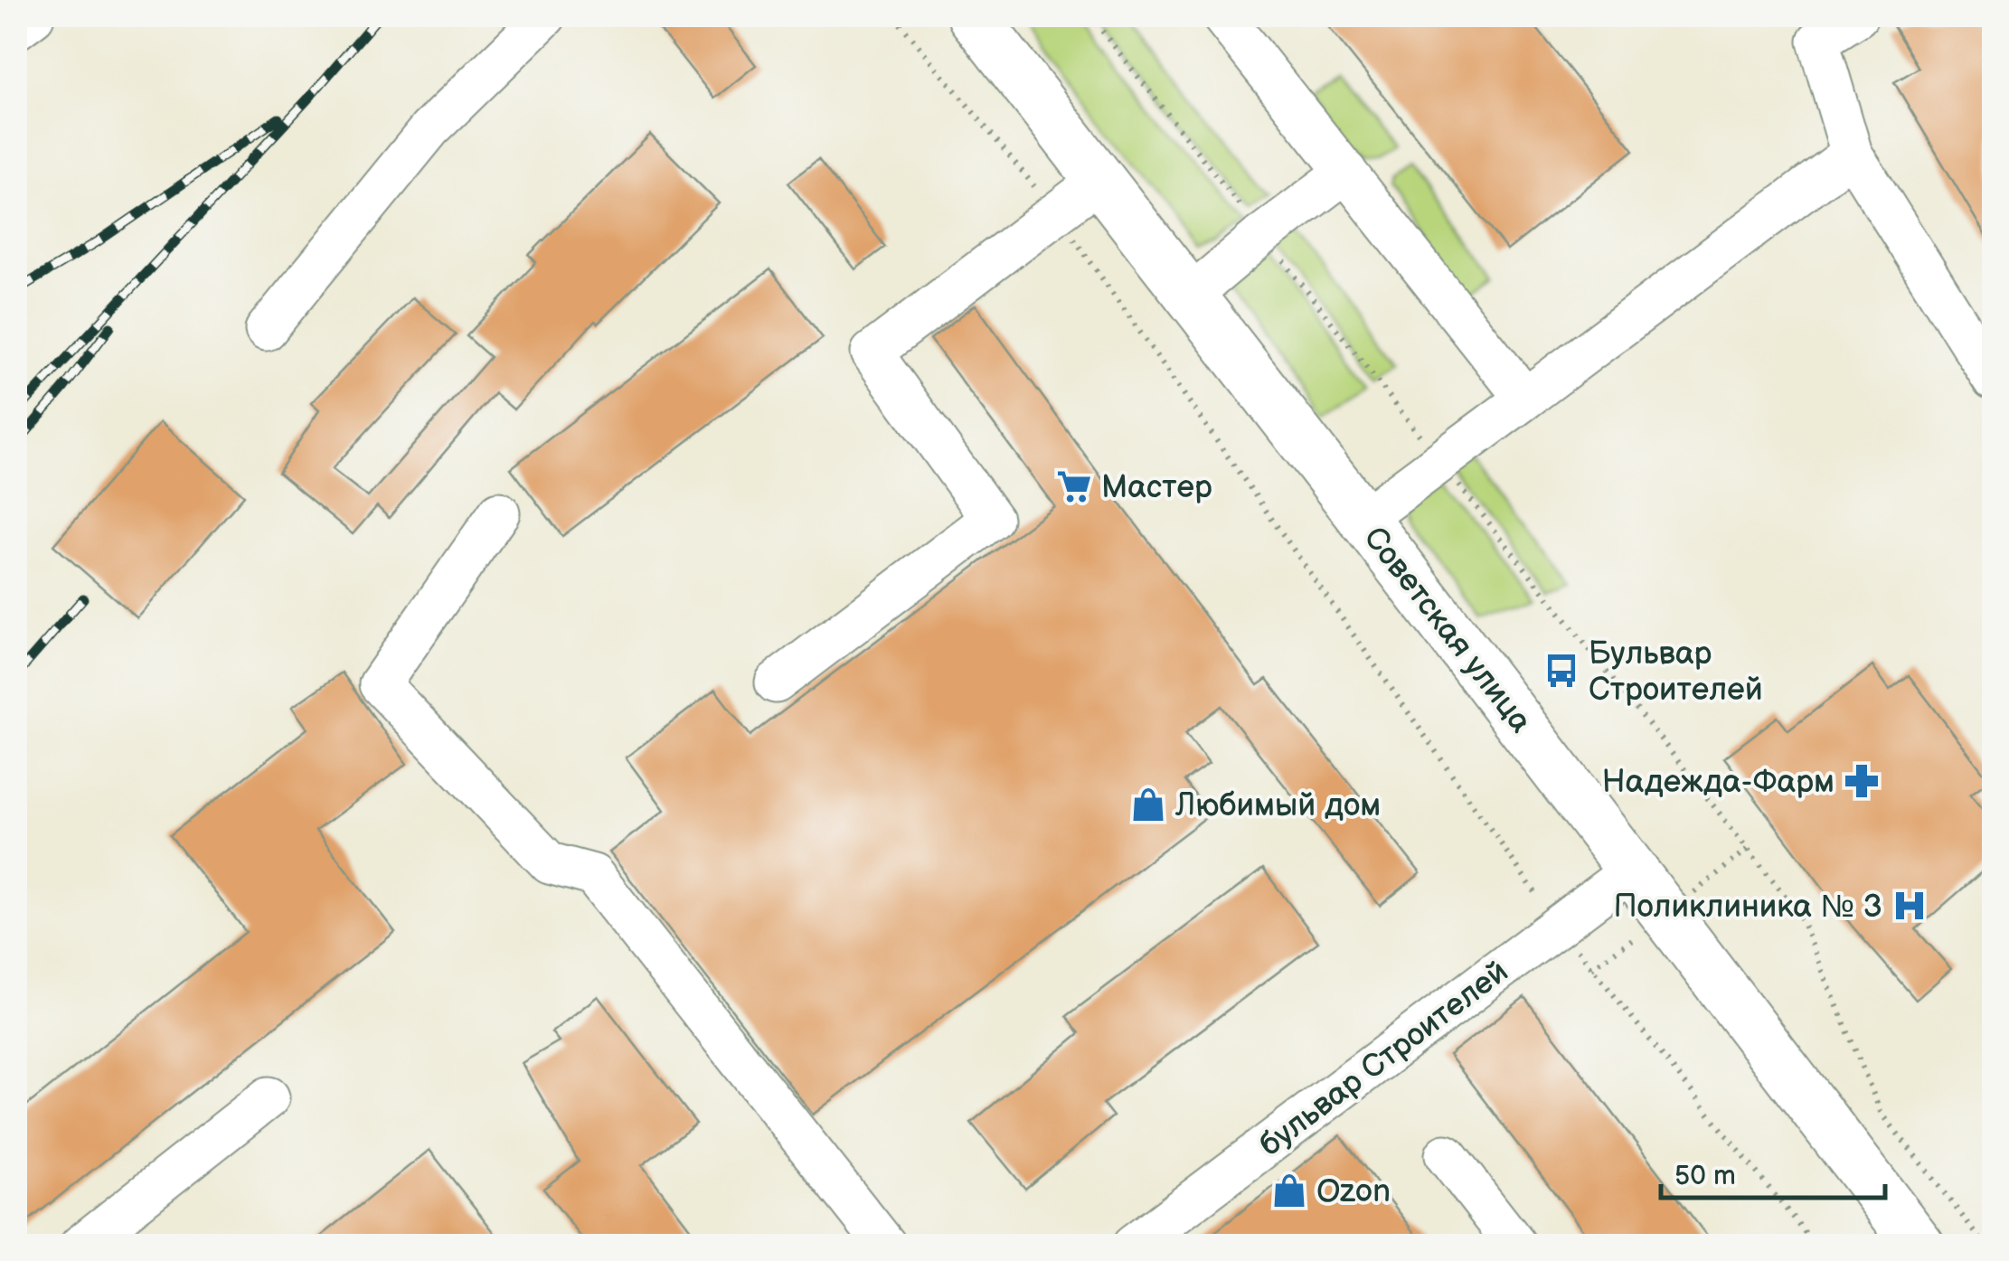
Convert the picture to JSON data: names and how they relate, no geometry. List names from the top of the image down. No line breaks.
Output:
{"streets":{"main road":["Советская улица"],"street":["бульвар Строителей"]},"crossings":[["Советская улица","бульвар Строителей"]],"places":{"supermarket":["Мастер"],"bus stop":["Бульвар Строителей"],"pharmacy":["Надежда-Фарм"],"shop":["Любимый дом","Ozon"],"hospital":["Поликлиника № 3"]},"scale_bar":"50 m"}
